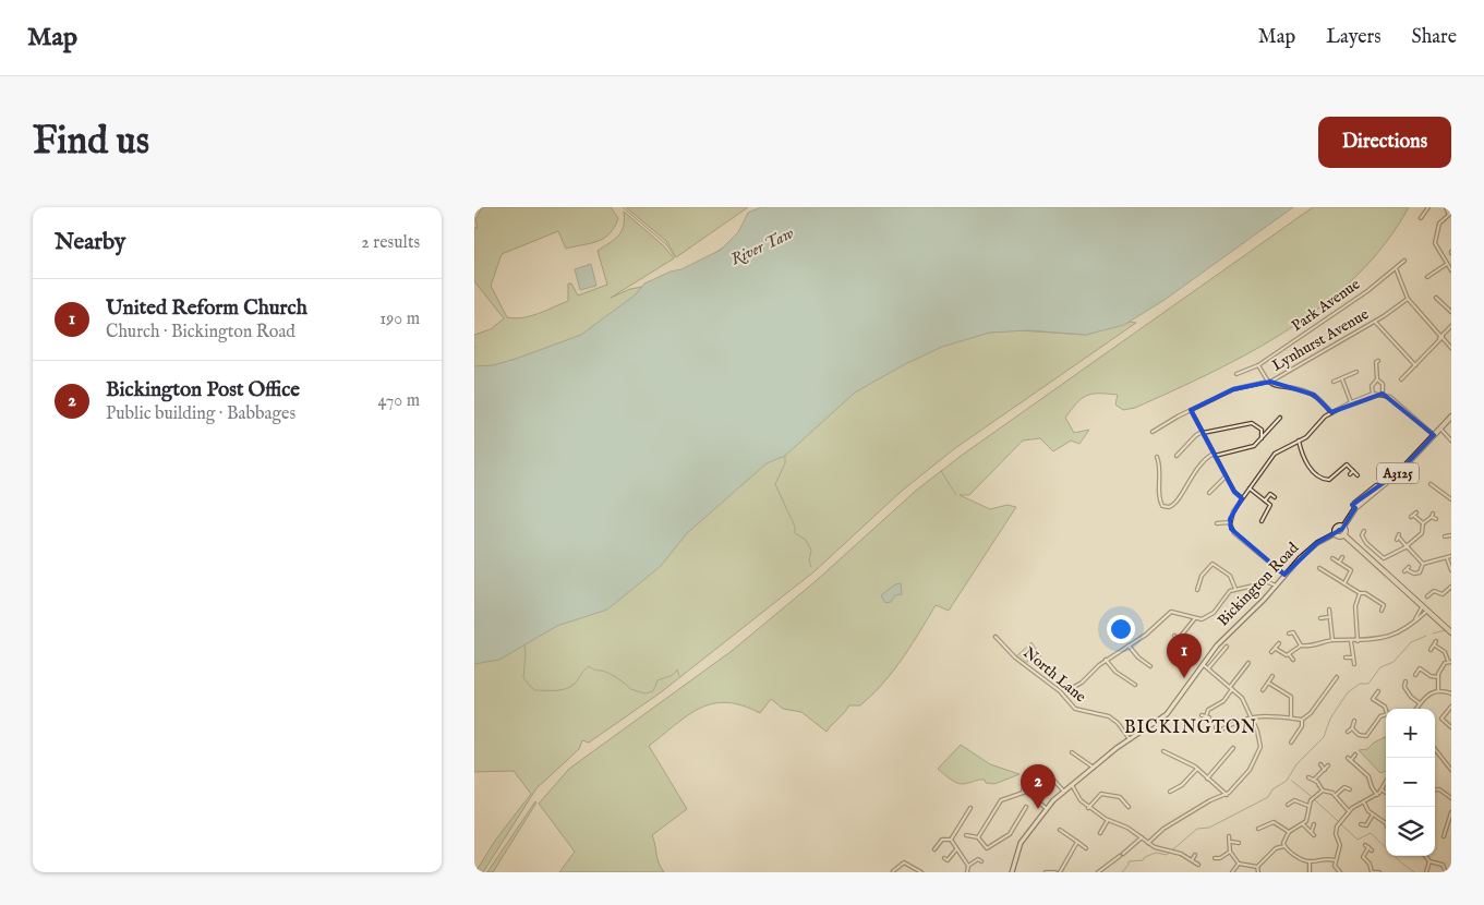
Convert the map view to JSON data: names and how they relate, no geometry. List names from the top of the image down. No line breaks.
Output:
{"streets":{"main road":["A3125","Bickington Road"],"street":["Park Avenue","Lynhurst Avenue","North Lane"]},"crossings":[["Bickington Road","North Lane"]],"districts":["BICKINGTON"],"water":["River Taw"],"page":{"header":"Map","nav":["Map","Layers","Share"],"buttons":"Directions","title":"Find us","heading":["Nearby","2 results"],"list":[{"mark":"1","name":"United Reform Church","note":"Church · Bickington Road","value":"190 m"},{"mark":"2","name":"Bickington Post Office","note":"Public building · Babbages","value":"470 m"}],"pins":["1","2"],"map_buttons":["+","−"]}}
